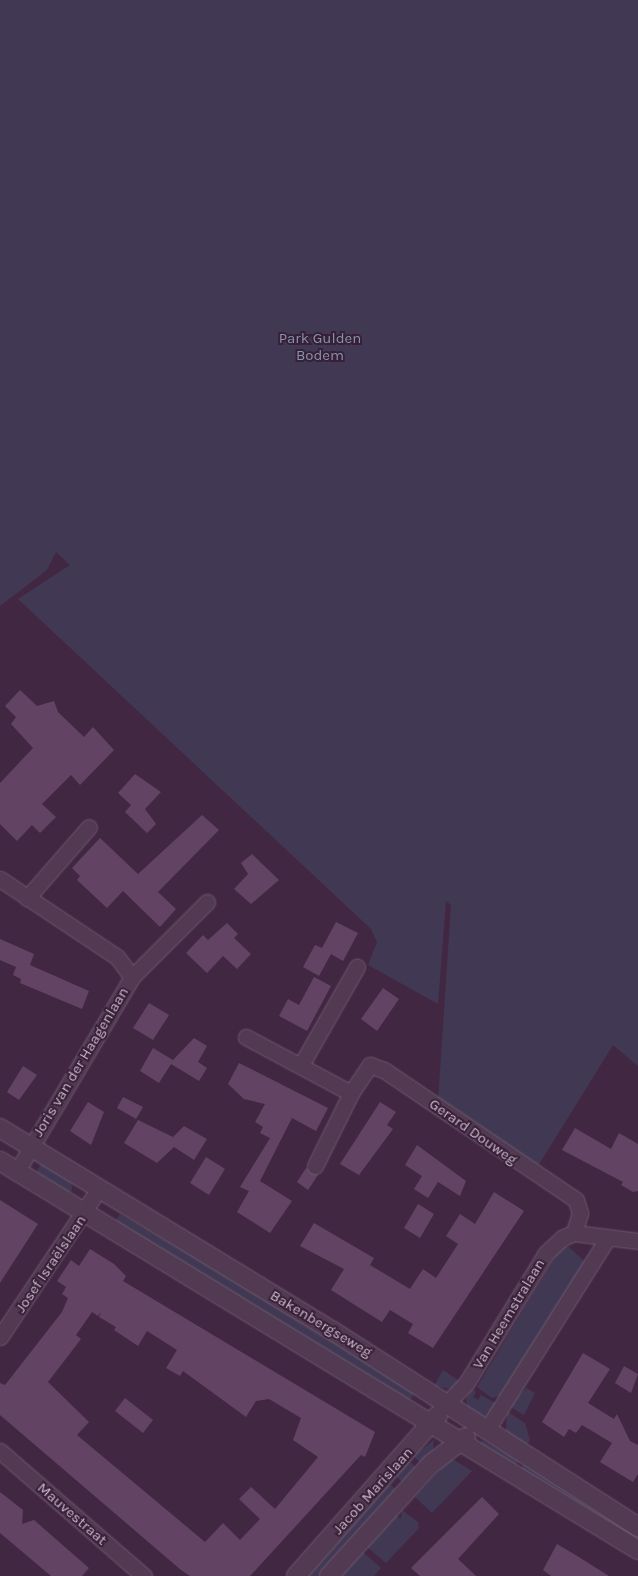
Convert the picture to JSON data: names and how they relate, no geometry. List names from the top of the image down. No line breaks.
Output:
{"streets":{"street":["Joris van der Haagenlaan","Gerard Douweg","Josef Israëlslaan","Van Heemstralaan","Bakenbergseweg","Jacob Marislaan","Mauvestraat"]},"crossings":[["Joris van der Haagenlaan","Bakenbergseweg"],["Gerard Douweg","Van Heemstralaan"],["Josef Israëlslaan","Bakenbergseweg"],["Van Heemstralaan","Bakenbergseweg"],["Van Heemstralaan","Jacob Marislaan"],["Bakenbergseweg","Jacob Marislaan"]],"parks":["Park Gulden Bodem"]}
